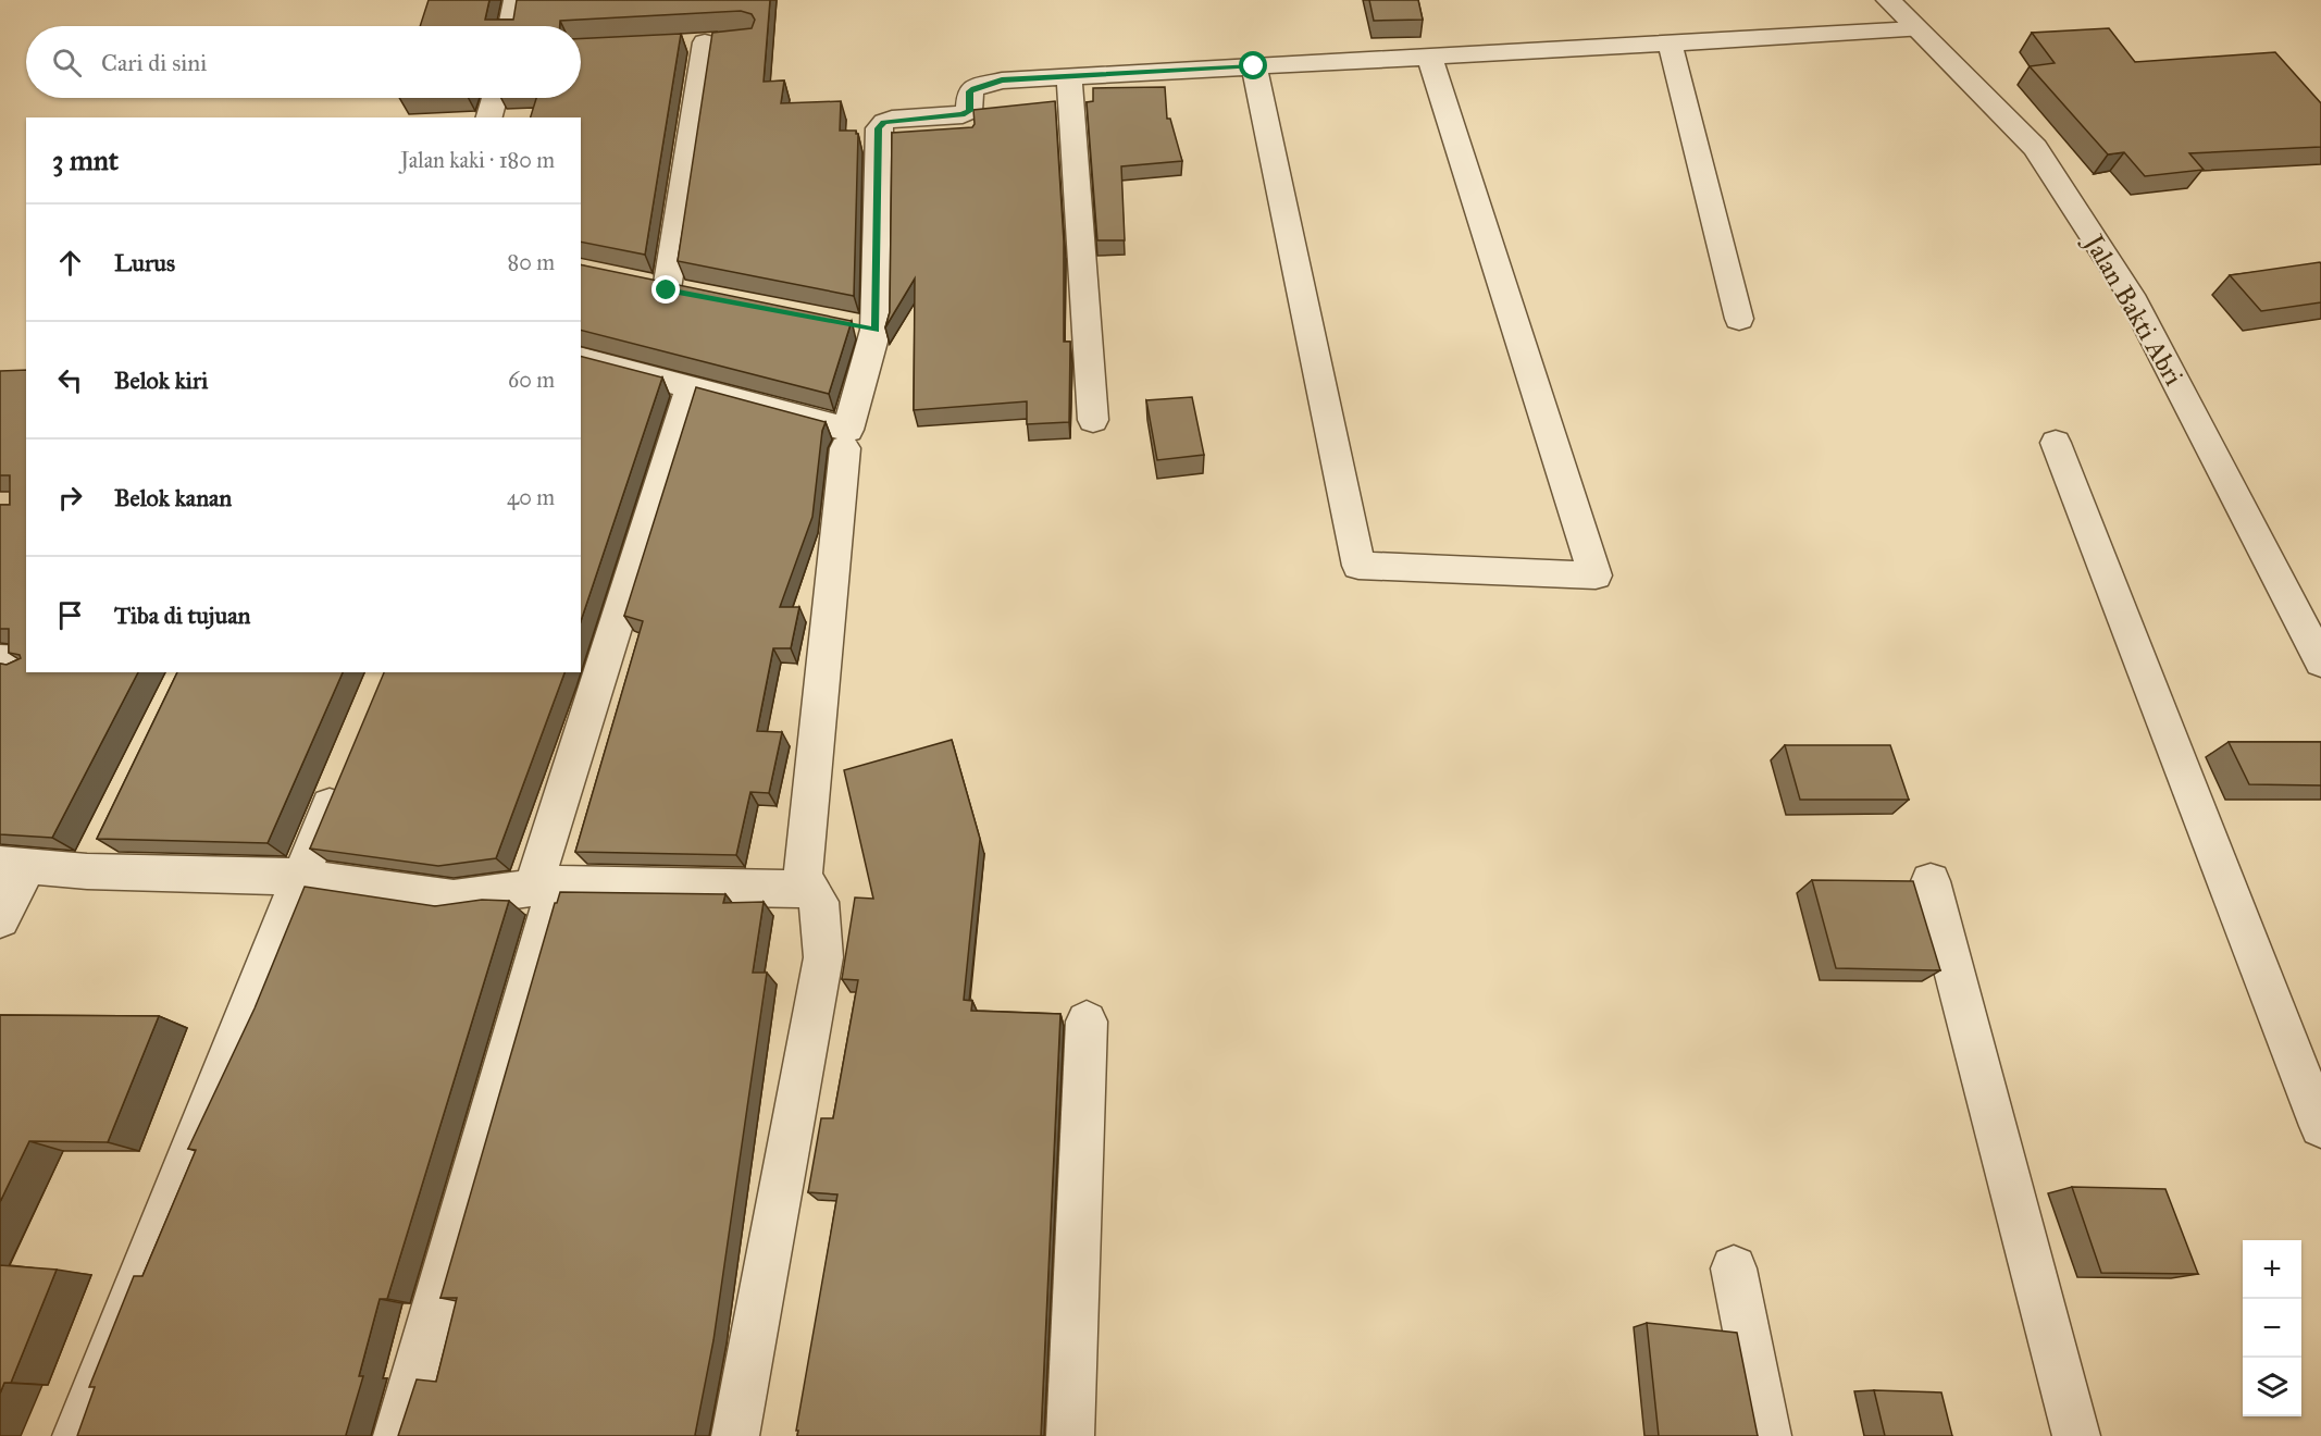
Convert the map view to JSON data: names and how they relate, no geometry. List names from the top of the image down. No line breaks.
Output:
{"streets":{"street":["Jalan Bakti Abri"]},"page":{"search":"Cari di sini","heading":["3 mnt","Jalan kaki · 180 m"],"list":[["Lurus","80 m"],["Belok kiri","60 m"],["Belok kanan","40 m"],"Tiba di tujuan"],"map_buttons":["+","−"]}}
